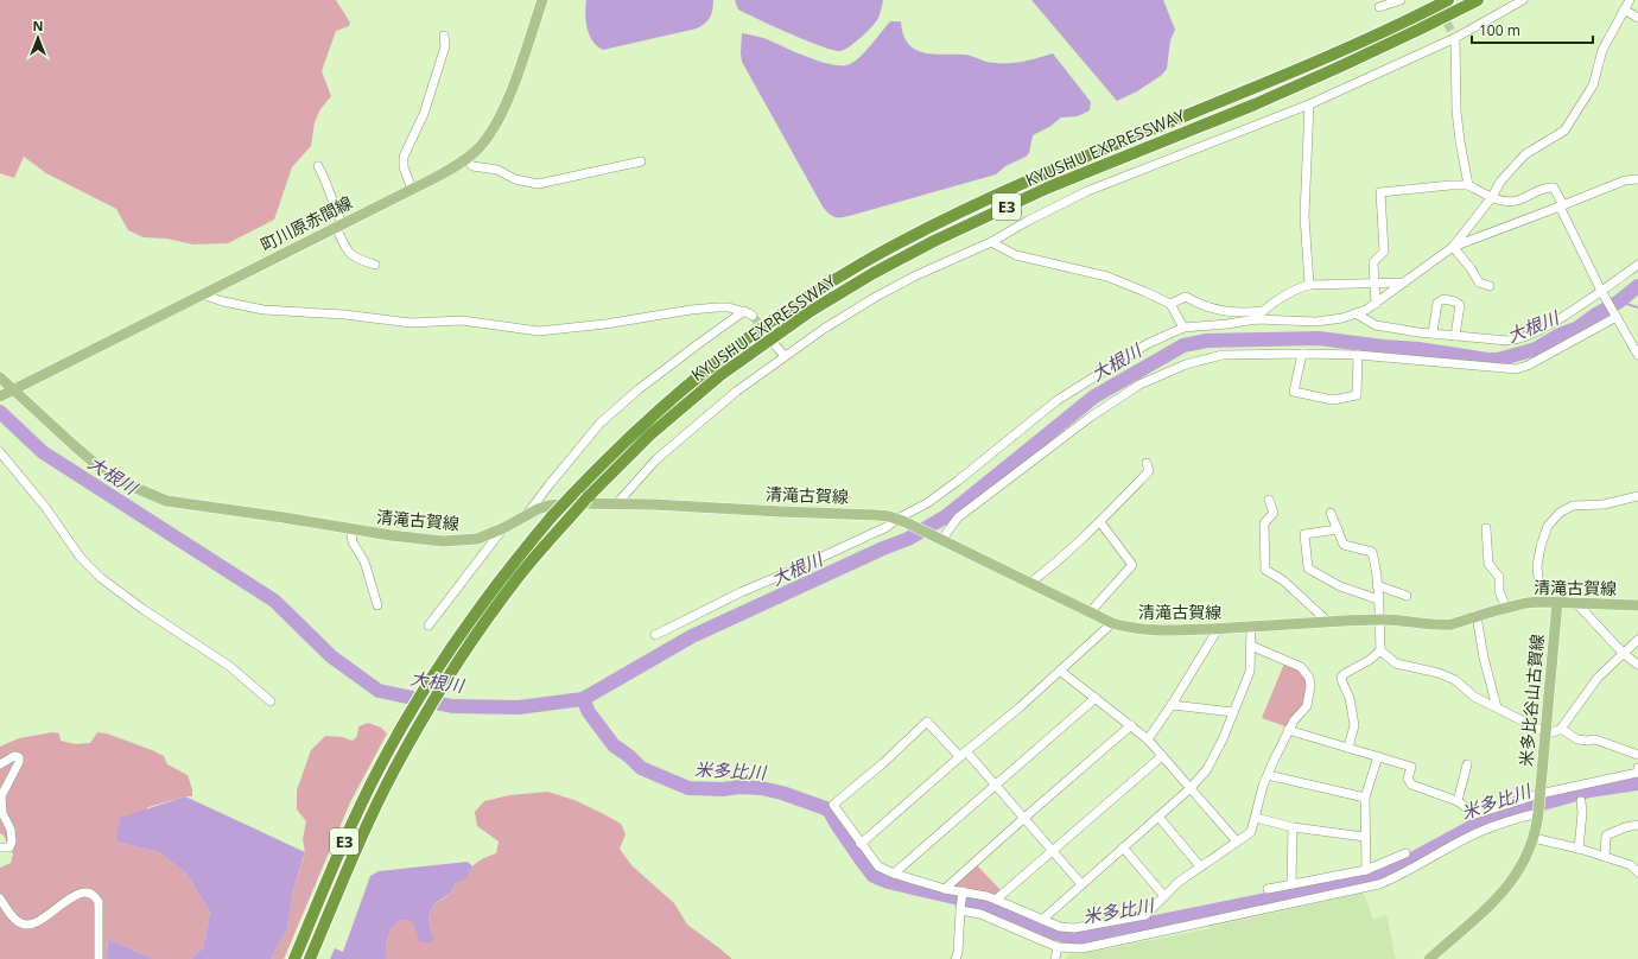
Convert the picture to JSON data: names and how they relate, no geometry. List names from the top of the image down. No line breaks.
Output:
{"streets":{"highway":["KYUSHU EXPRESSWAY","E3"],"main road":["町川原赤間線","清滝古賀線","米多比谷山古賀線"]},"crossings":[["町川原赤間線","清滝古賀線"],["清滝古賀線","米多比谷山古賀線"]],"water":["大根川","米多比川"],"scale_bar":"100 m","north":"top"}
